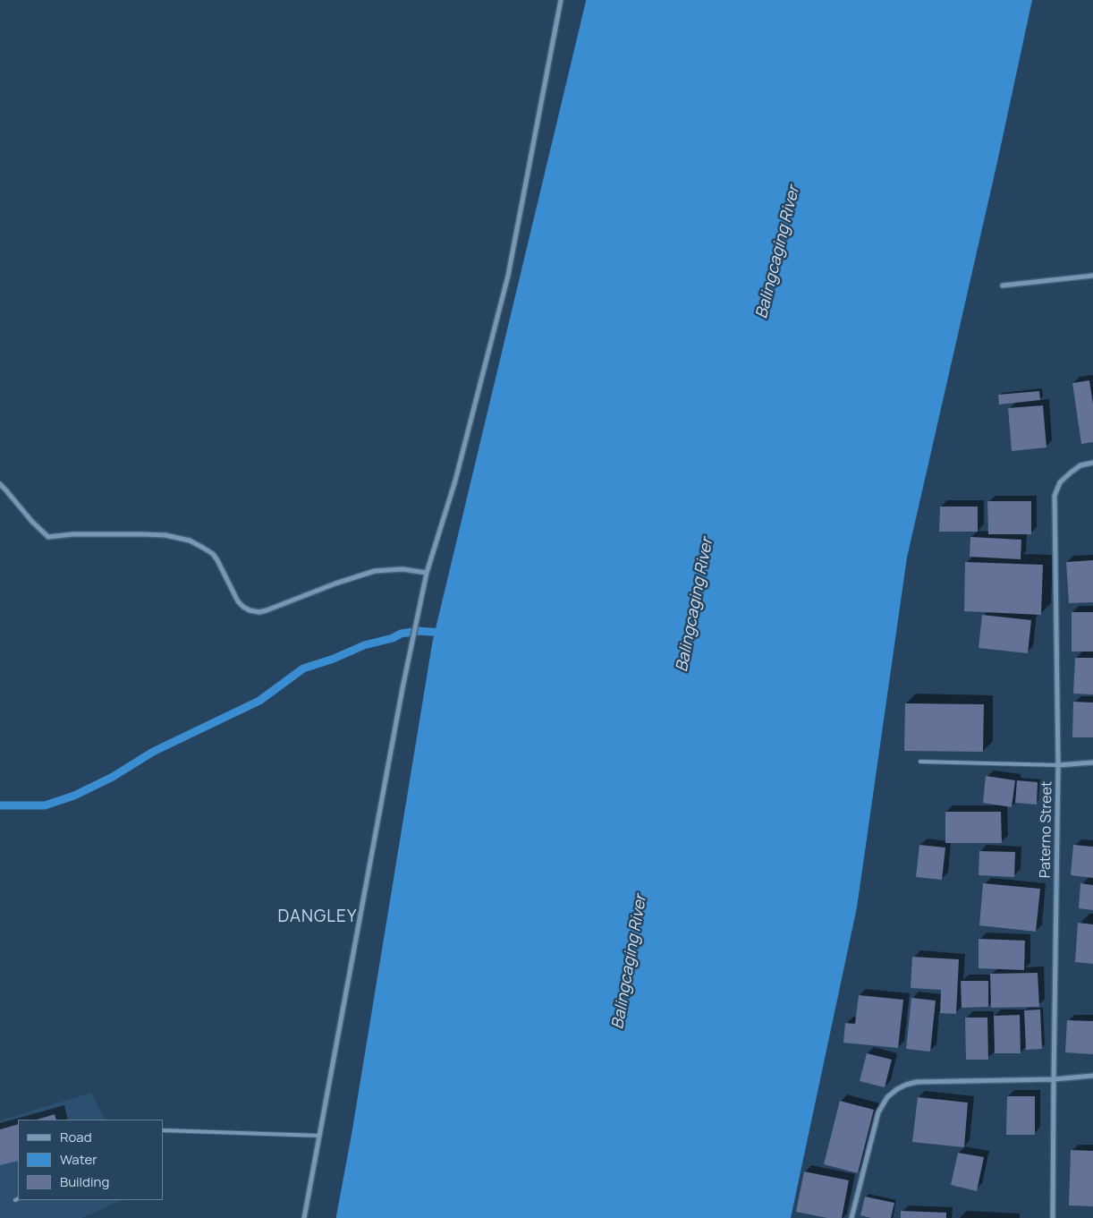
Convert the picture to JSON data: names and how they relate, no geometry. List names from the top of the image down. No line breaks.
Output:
{"streets":{"street":["Paterno Street"]},"districts":["DANGLEY"],"water":["Balingcaging River"],"legend":["Road","Water","Building"]}
